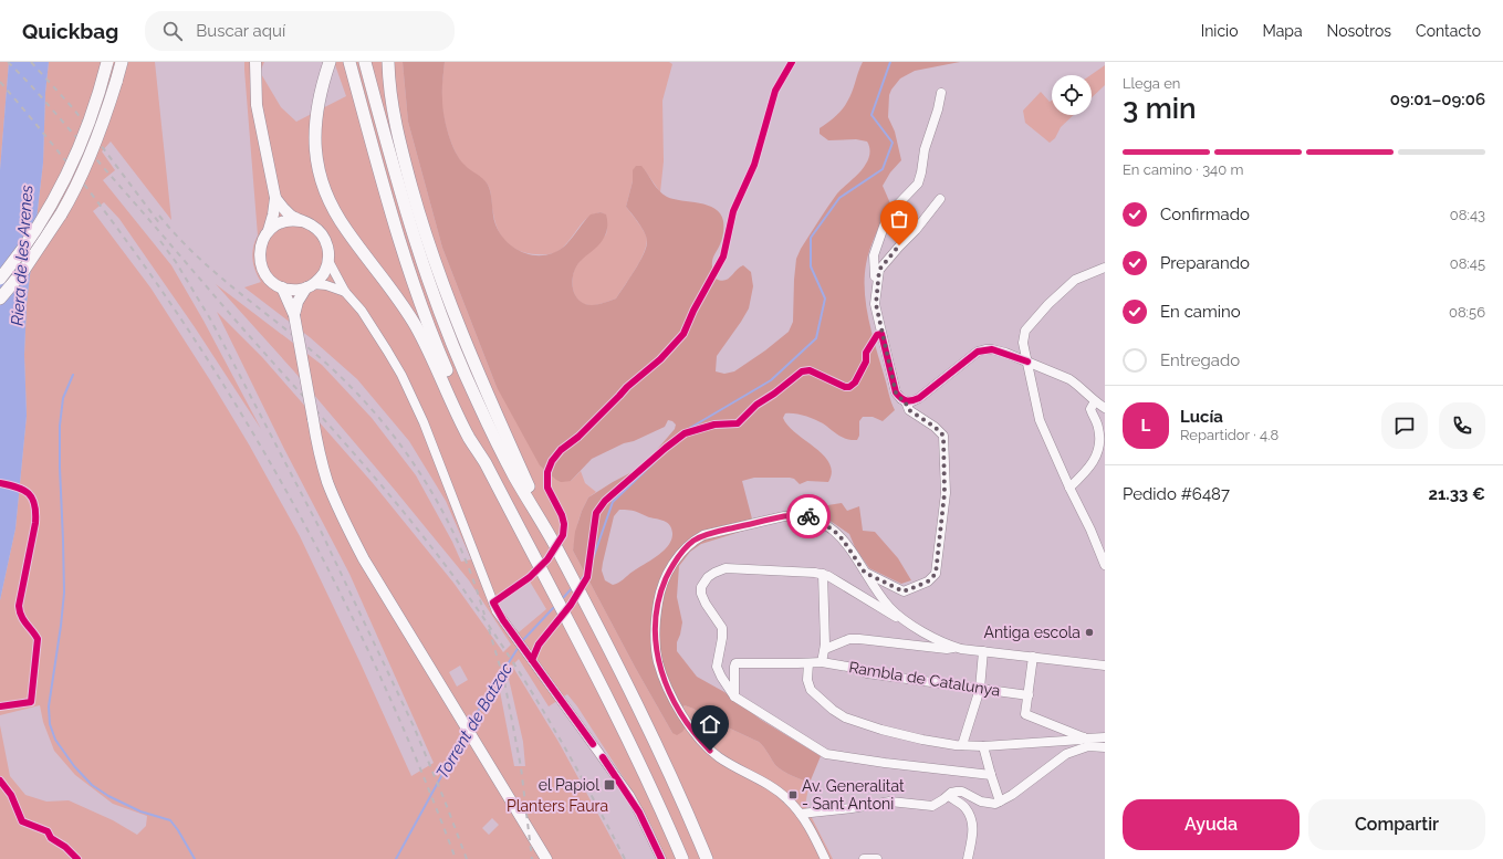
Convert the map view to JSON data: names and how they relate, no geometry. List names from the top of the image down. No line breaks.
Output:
{"streets":{"street":["Rambla de Catalunya"]},"water":["Riera de les Arenes","Torrent de Batzac"],"parks":["Planters Faura"],"places":{"other":["Antiga escola"],"transit":["el Papiol","Av. Generalitat - Sant Antoni"]},"page":{"header":"Quickbag","search":"Buscar aquí","nav":["Inicio","Mapa","Nosotros","Contacto"],"heading":["3 min","Llega en","09:01–09:06"],"panel":["Lucía","Repartidor · 4.8","Pedido #6487","21.33 €"],"bar":"En camino · 340 m","list":[["Confirmado","08:43"],["Preparando","08:45"],["En camino","08:56"],"Entregado"],"round":"L","buttons":["Ayuda","Compartir"]}}
